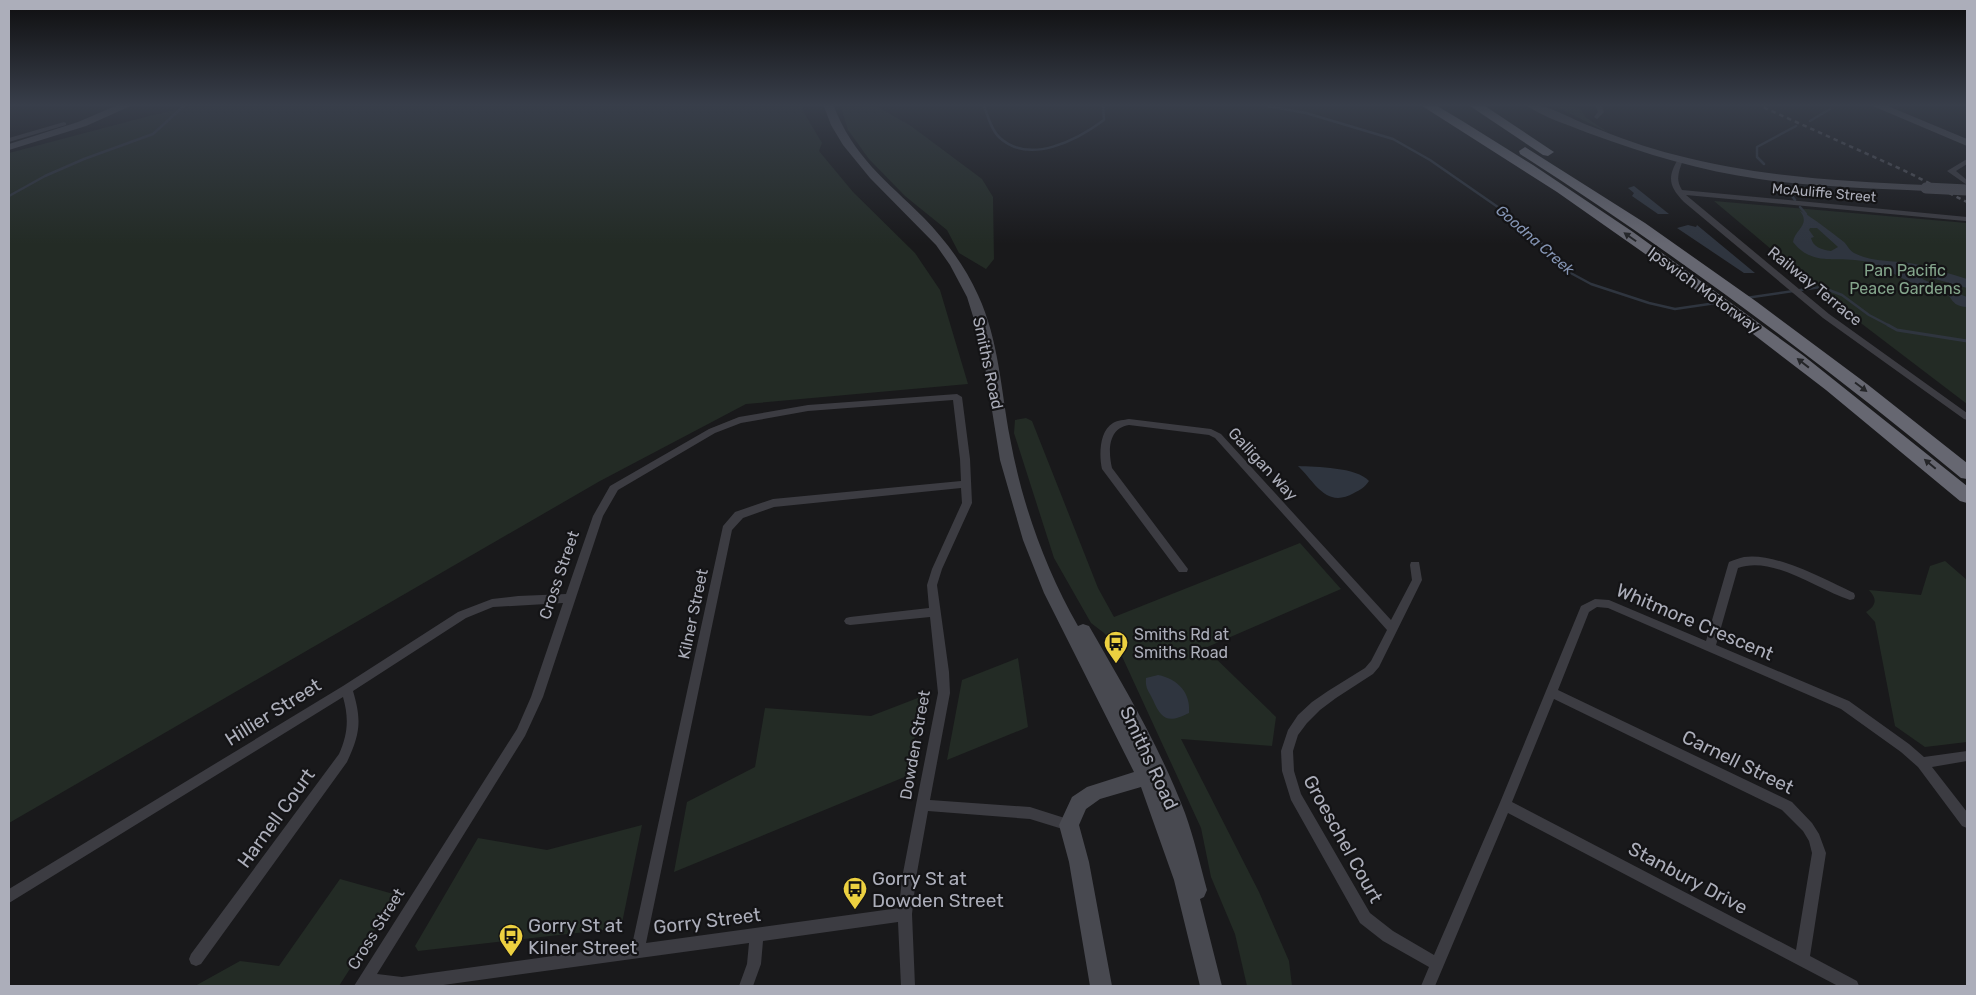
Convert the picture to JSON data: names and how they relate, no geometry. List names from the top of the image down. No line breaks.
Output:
{"streets":{"highway":["Ipswich Motorway"],"street":["McAuliffe Street","Railway Terrace","Smiths Road","Galligan Way","Cross Street","Kilner Street","Whitmore Crescent","Hillier Street","Dowden Street","Carnell Street","Harnell Court","Groeschel Court","Stanbury Drive","Gorry Street"]},"crossings":[["McAuliffe Street","Railway Terrace"],["Galligan Way","Groeschel Court"],["Cross Street","Hillier Street"],["Cross Street","Dowden Street"],["Cross Street","Gorry Street"],["Kilner Street","Dowden Street"],["Kilner Street","Gorry Street"],["Whitmore Crescent","Carnell Street"],["Whitmore Crescent","Groeschel Court"],["Whitmore Crescent","Stanbury Drive"],["Hillier Street","Harnell Court"],["Dowden Street","Gorry Street"],["Carnell Street","Stanbury Drive"]],"water":["Goodna Creek"],"parks":["Pan Pacific Peace Gardens"],"places":{"bus stop":["Smiths Rd at Smiths Road","Gorry St at Dowden Street","Gorry St at Kilner Street"]}}
